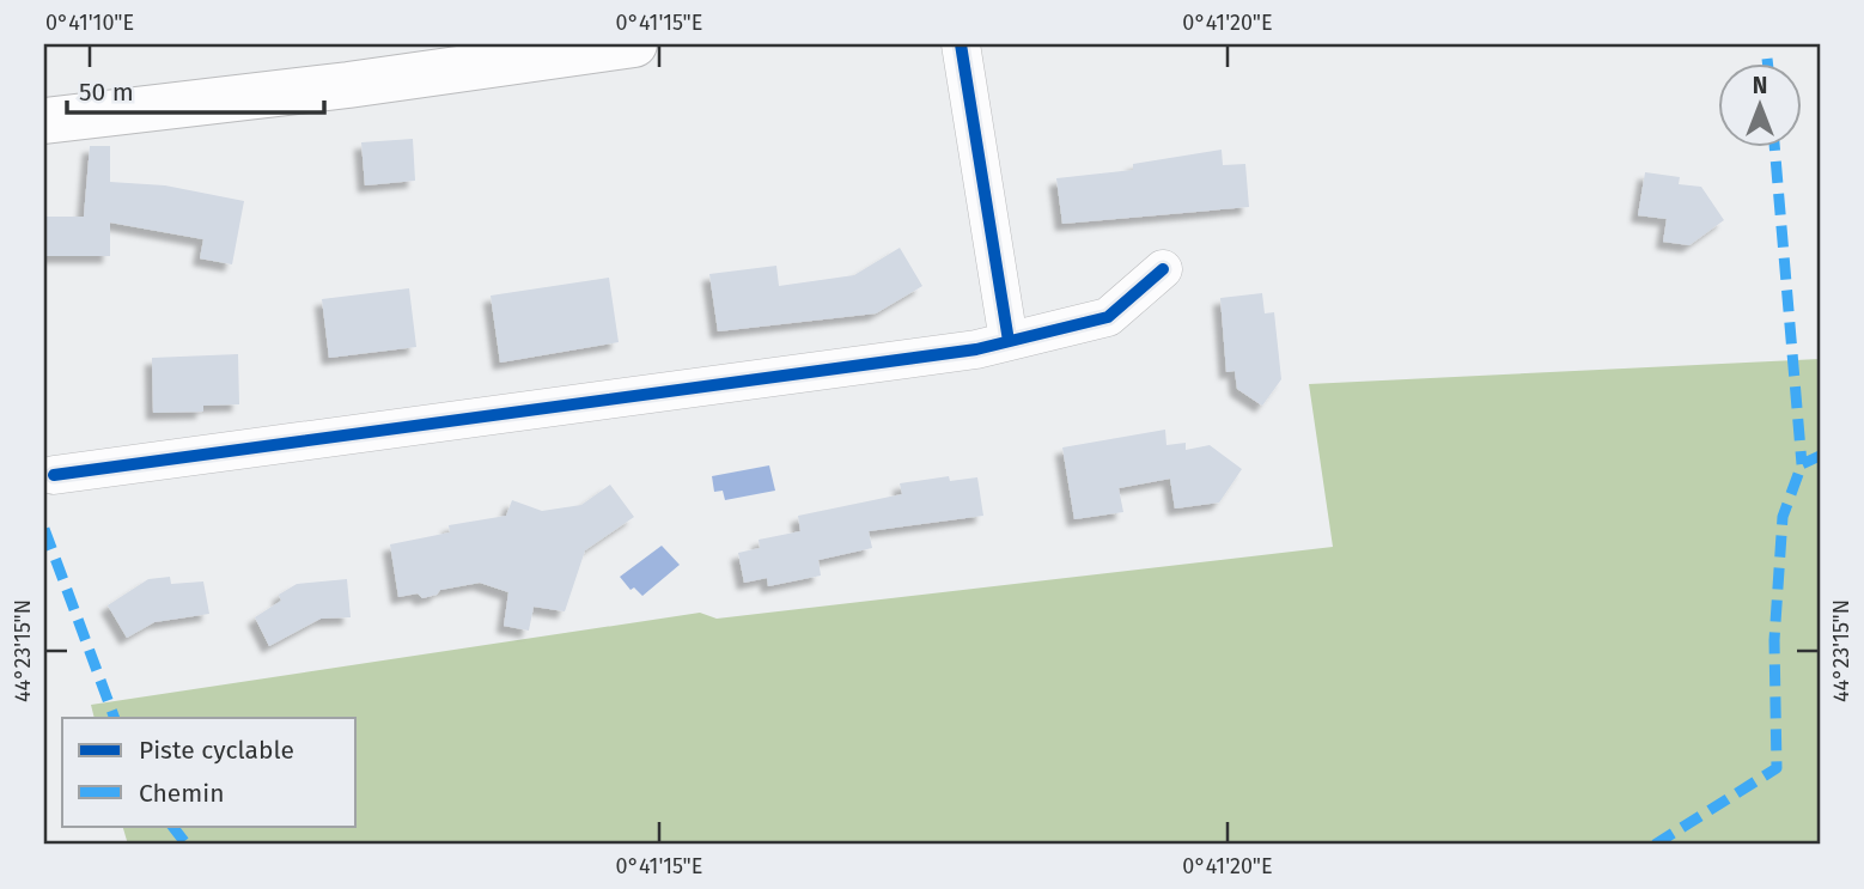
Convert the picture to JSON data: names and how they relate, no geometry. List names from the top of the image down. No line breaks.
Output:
{"legend":["Piste cyclable","Chemin"],"scale_bar":"50 m","north":"top","coordinates":["0°41'10\"E","0°41'15\"E","0°41'20\"E","44°23'15\"N"]}
